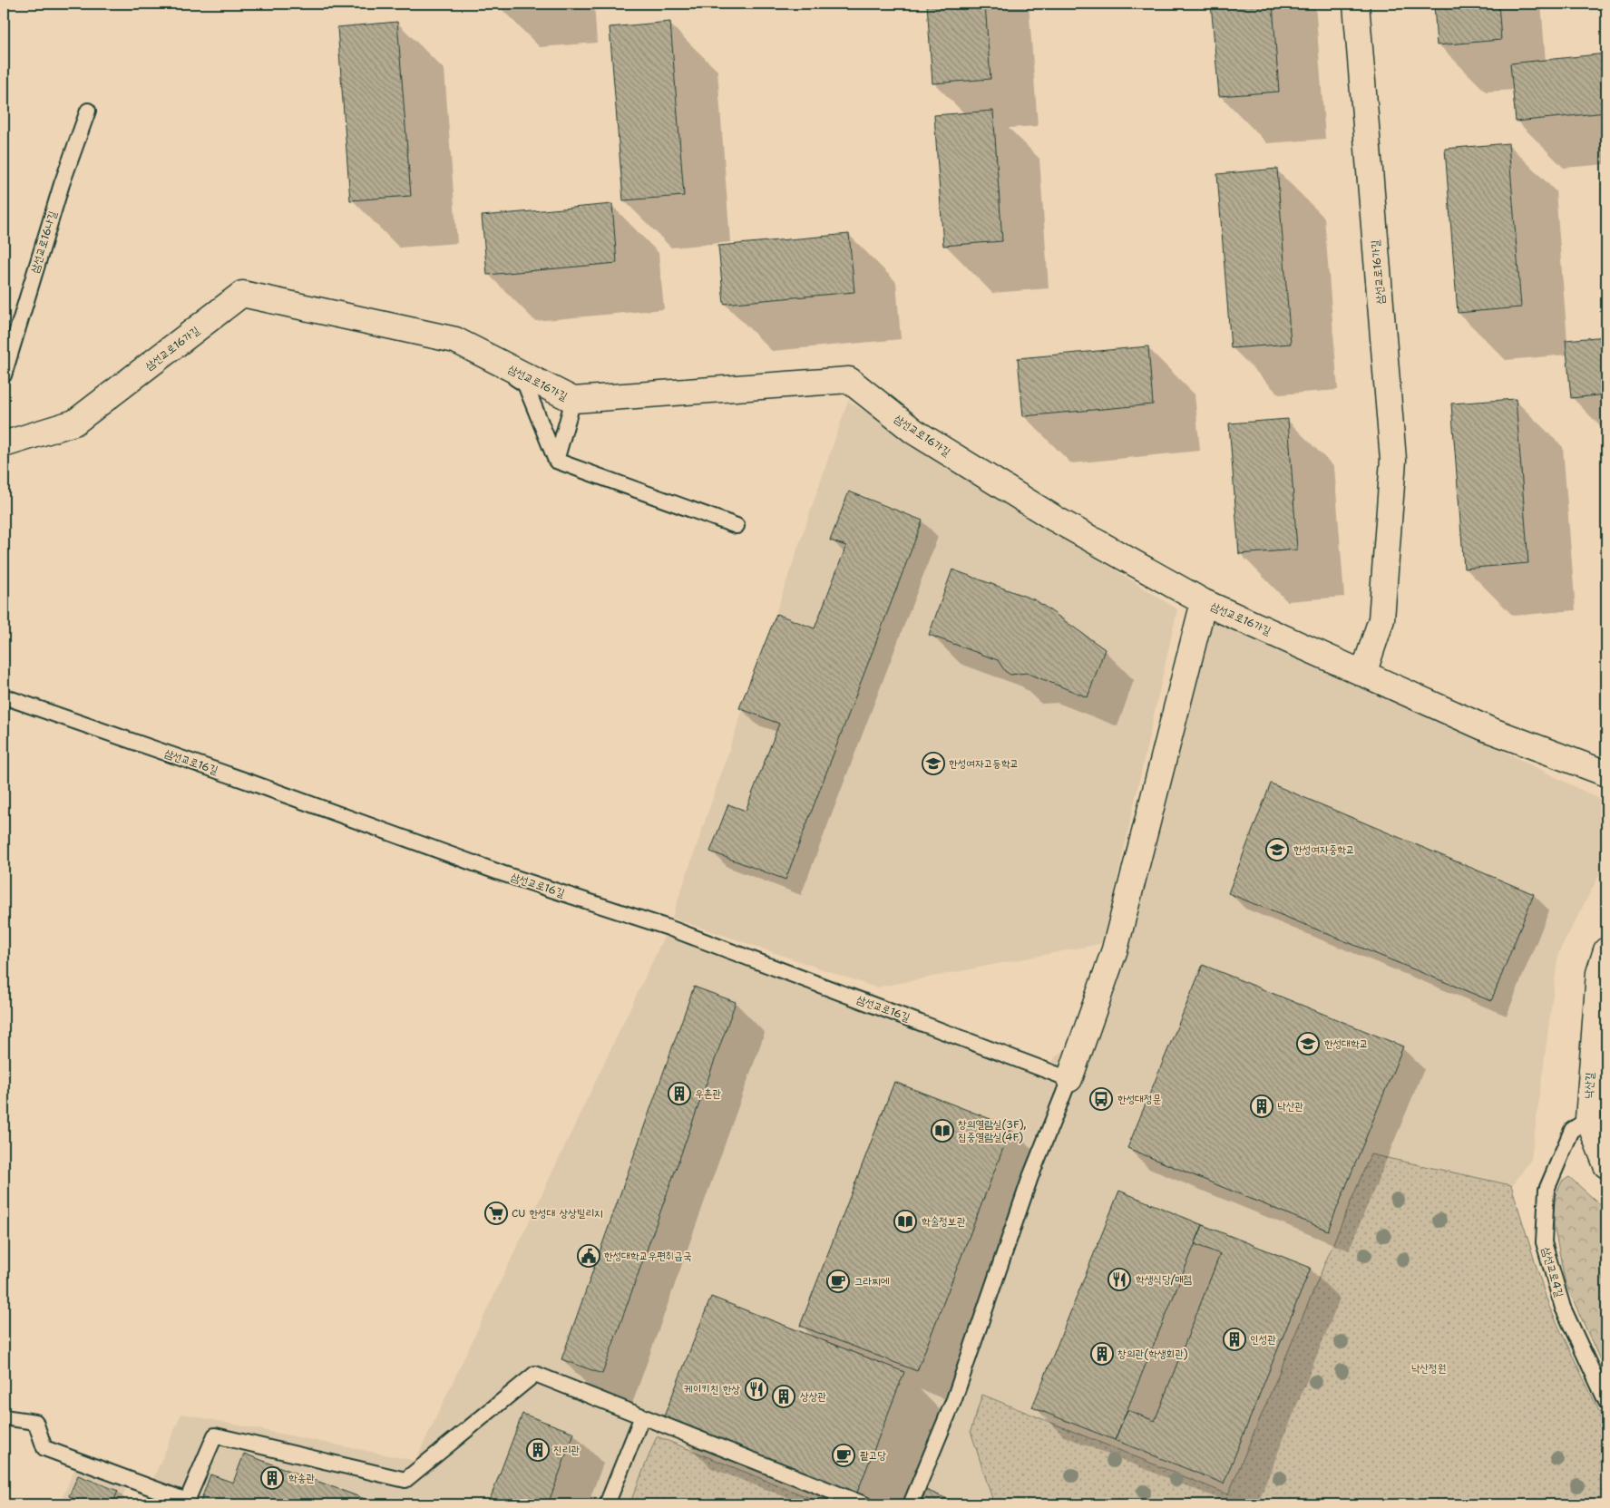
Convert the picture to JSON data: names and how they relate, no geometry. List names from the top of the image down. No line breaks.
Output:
{"streets":{"street":["삼선교로16가길","낙산길"],"lane":["삼선교로16나길","삼선교로16길","삼선교로4길"]},"crossings":[["낙산길","삼선교로4길"]],"parks":["낙산정원"],"places":{"school or university":["한성여자고등학교","한성여자중학교","한성대학교"],"building":["우촌관","낙산관","인성관","창의관(학생회관)","상상관","진리관","학송관"],"bus stop":["한성대정문"],"library":["창의열람실(3F), 집중열람실(4F)","학술정보관"],"supermarket":["CU 한성대 상상빌리지"],"public building":["한성대학교우편취급국"],"restaurant":["학생식당/매점","케이키친 한상"],"cafe":["그라찌에","팥고당"]}}
